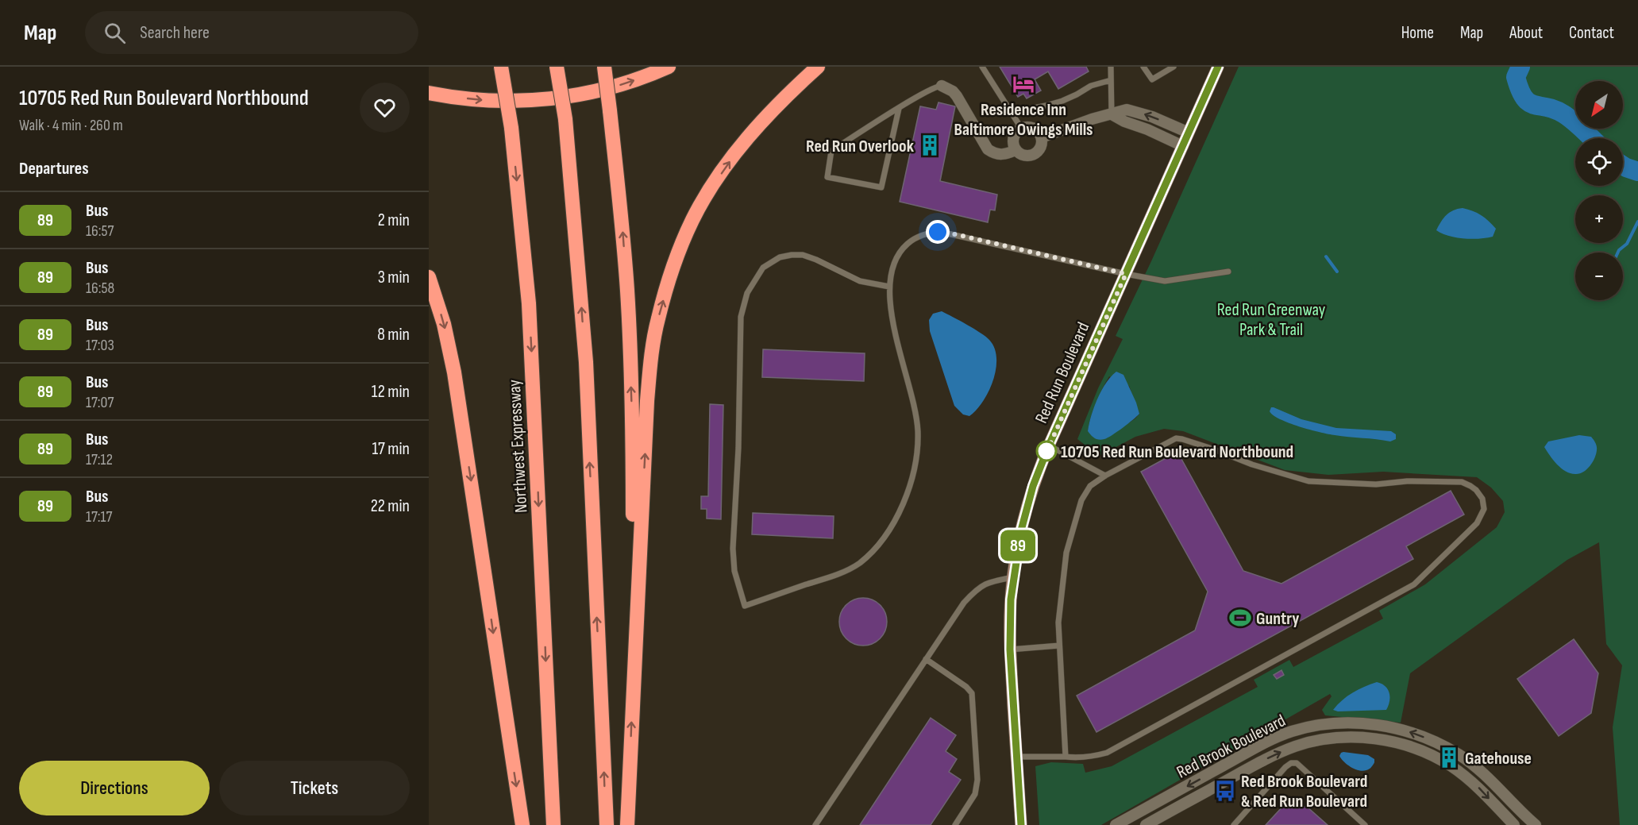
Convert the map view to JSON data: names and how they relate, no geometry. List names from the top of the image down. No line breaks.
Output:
{"streets":{"highway":["Northwest Expressway"],"main road":["Red Run Boulevard"],"street":["Red Brook Boulevard"]},"parks":["Red Run Greenway Park & Trail"],"places":{"hotel":["Residence Inn Baltimore Owings Mills"],"building":["Red Run Overlook","Gatehouse"],"other":["10705 Red Run Boulevard Northbound"],"sports":["Guntry"],"bus stop":["Red Brook Boulevard & Red Run Boulevard"]},"lines":["bus line 89"],"north":"bottom left","page":{"header":"Map","search":"Search here","nav":["Home","Map","About","Contact"],"heading":[["10705 Red Run Boulevard Northbound","Walk · 4 min · 260 m"],"Departures"],"on_map":"89","map_buttons":["+","−"],"list":[{"mark":"89","name":"Bus","note":"16:57","value":"2 min"},{"mark":"89","name":"Bus","note":"16:58","value":"3 min"},{"mark":"89","name":"Bus","note":"17:03","value":"8 min"},{"mark":"89","name":"Bus","note":"17:07","value":"12 min"},{"mark":"89","name":"Bus","note":"17:12","value":"17 min"},{"mark":"89","name":"Bus","note":"17:17","value":"22 min"}],"buttons":["Directions","Tickets"]}}
